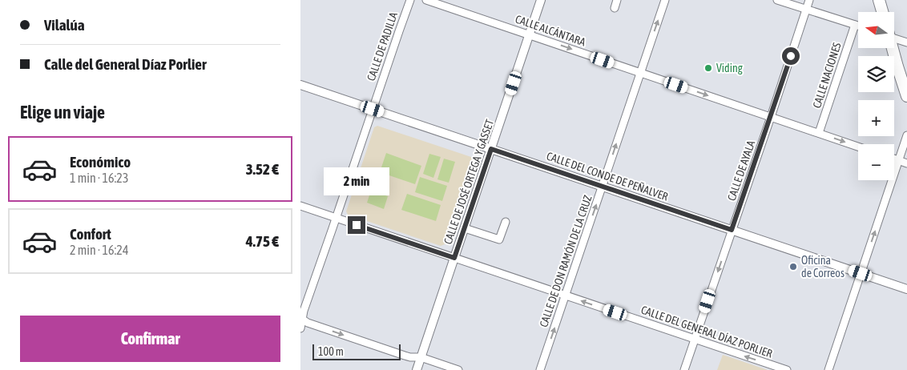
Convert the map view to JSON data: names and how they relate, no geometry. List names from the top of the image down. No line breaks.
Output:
{"streets":{"street":["CALLE ALCÁNTARA","CALLE DE PADILLA","CALLE NACIONES","CALLE DE AYALA","CALLE DEL CONDE DE PEÑALVER","CALLE DE JOSÉ ORTEGA Y GASSET","CALLE DE DON RAMÓN DE LA CRUZ","CALLE DEL GENERAL DÍAZ PORLIER"]},"crossings":[["CALLE ALCÁNTARA","CALLE NACIONES"],["CALLE ALCÁNTARA","CALLE DE AYALA"],["CALLE ALCÁNTARA","CALLE DE JOSÉ ORTEGA Y GASSET"],["CALLE ALCÁNTARA","CALLE DE DON RAMÓN DE LA CRUZ"],["CALLE DE PADILLA","CALLE DEL CONDE DE PEÑALVER"],["CALLE DE PADILLA","CALLE DEL GENERAL DÍAZ PORLIER"],["CALLE DE AYALA","CALLE DEL CONDE DE PEÑALVER"],["CALLE DE AYALA","CALLE DEL GENERAL DÍAZ PORLIER"],["CALLE DEL CONDE DE PEÑALVER","CALLE DE JOSÉ ORTEGA Y GASSET"],["CALLE DEL CONDE DE PEÑALVER","CALLE DE DON RAMÓN DE LA CRUZ"],["CALLE DE JOSÉ ORTEGA Y GASSET","CALLE DEL GENERAL DÍAZ PORLIER"],["CALLE DE DON RAMÓN DE LA CRUZ","CALLE DEL GENERAL DÍAZ PORLIER"]],"one_way":["CALLE ALCÁNTARA","CALLE DE DON RAMÓN DE LA CRUZ","CALLE DEL GENERAL DÍAZ PORLIER"],"places":["Viding","Oficina de Correos"],"scale_bar":"100 m","north":"left","page":{"banner":["Vilalúa","Calle del General Díaz Porlier"],"map_buttons":["+","−"],"heading":"Elige un viaje","list":[{"name":"Económico","note":"1 min · 16:23","value":"3.52 €"},{"name":"Confort","note":"2 min · 16:24","value":"4.75 €"}],"bubble":"2 min","buttons":"Confirmar","scale":"100 m"}}
